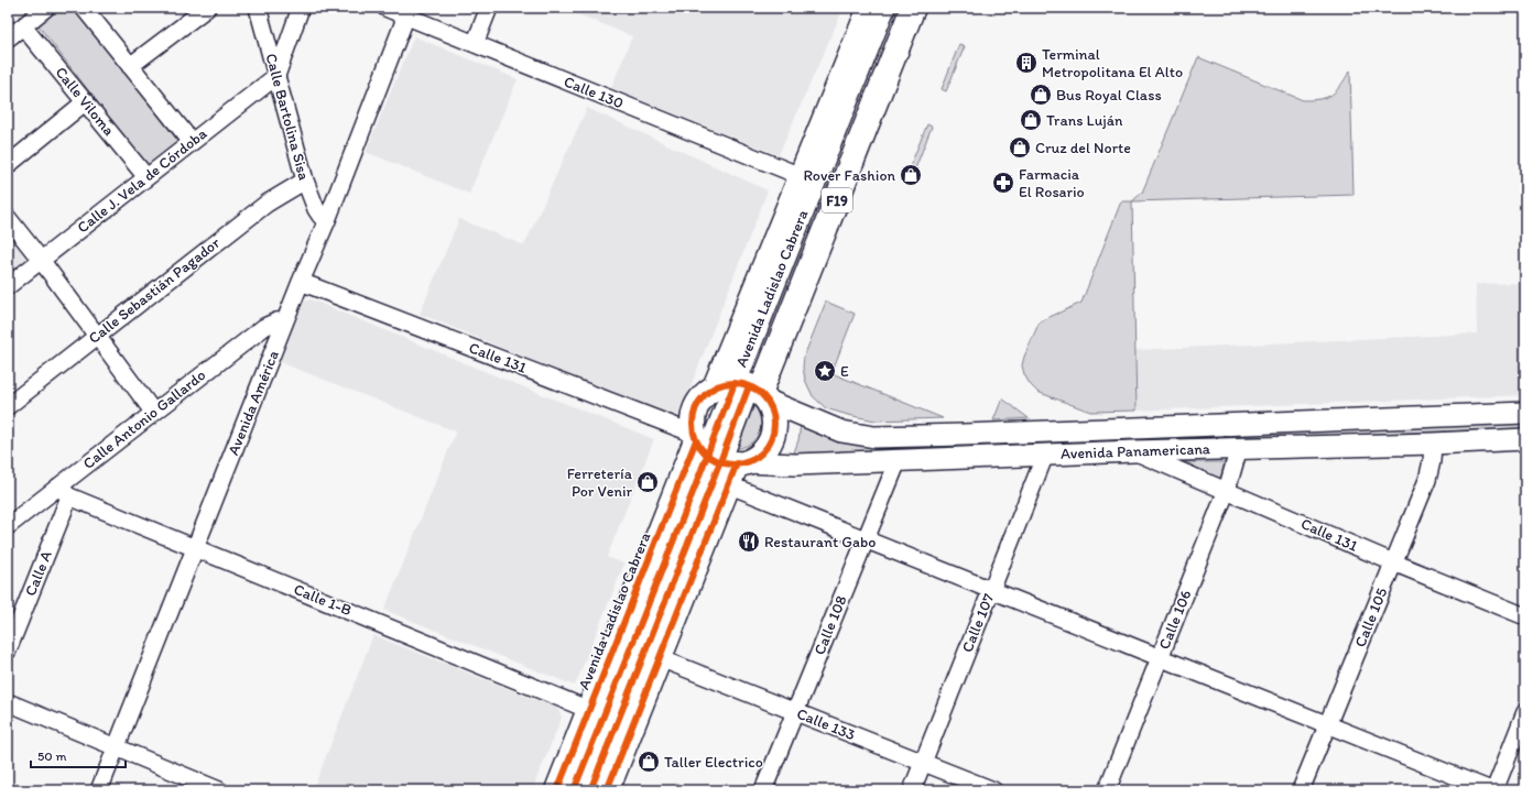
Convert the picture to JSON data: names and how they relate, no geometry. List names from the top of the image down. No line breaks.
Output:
{"streets":{"highway":["F19","Avenida Ladislao Cabrera"],"main road":["Avenida Panamericana"],"street":["Calle 130","Calle Viloma","Calle Bartolina Sisa","Calle J. Vela de Córdoba","Calle Sebastián Pagador","Calle 131","Avenida América","Calle Antonio Gallardo","Calle A","Calle 1-B","Calle 105","Calle 106","Calle 107","Calle 108","Calle 133"]},"crossings":[["Calle 130","Avenida Ladislao Cabrera"],["Calle 130","Avenida América"],["Calle Viloma","Calle J. Vela de Córdoba"],["Calle Bartolina Sisa","Calle J. Vela de Córdoba"],["Calle Bartolina Sisa","Calle Sebastián Pagador"],["Calle Bartolina Sisa","Avenida América"],["F19","Avenida Ladislao Cabrera"],["F19","Calle 131"],["F19","Avenida Panamericana"],["Avenida Ladislao Cabrera","Calle 131"],["Avenida Ladislao Cabrera","Avenida Panamericana"],["Avenida Ladislao Cabrera","Calle 1-B"],["Avenida Ladislao Cabrera","Calle 133"],["Calle 131","Avenida América"],["Calle 131","Avenida Panamericana"],["Calle 131","Calle 105"],["Calle 131","Calle 106"],["Calle 131","Calle 107"],["Calle 131","Calle 108"],["Avenida América","Calle Antonio Gallardo"],["Avenida América","Calle 1-B"],["Calle Antonio Gallardo","Calle A"],["Calle Antonio Gallardo","Calle 1-B"],["Avenida Panamericana","Calle 105"],["Avenida Panamericana","Calle 106"],["Avenida Panamericana","Calle 107"],["Avenida Panamericana","Calle 108"],["Calle A","Calle 1-B"],["Calle 107","Calle 133"],["Calle 108","Calle 133"]],"places":{"building":["Terminal Metropolitana El Alto"],"shop":["Bus Royal Class","Trans Luján","Cruz del Norte","Rover Fashion","Ferretería Por Venir","Taller Electrico"],"pharmacy":["Farmacia El Rosario"],"place":["E"],"restaurant":["Restaurant Gabo"]},"scale_bar":"50 m"}
